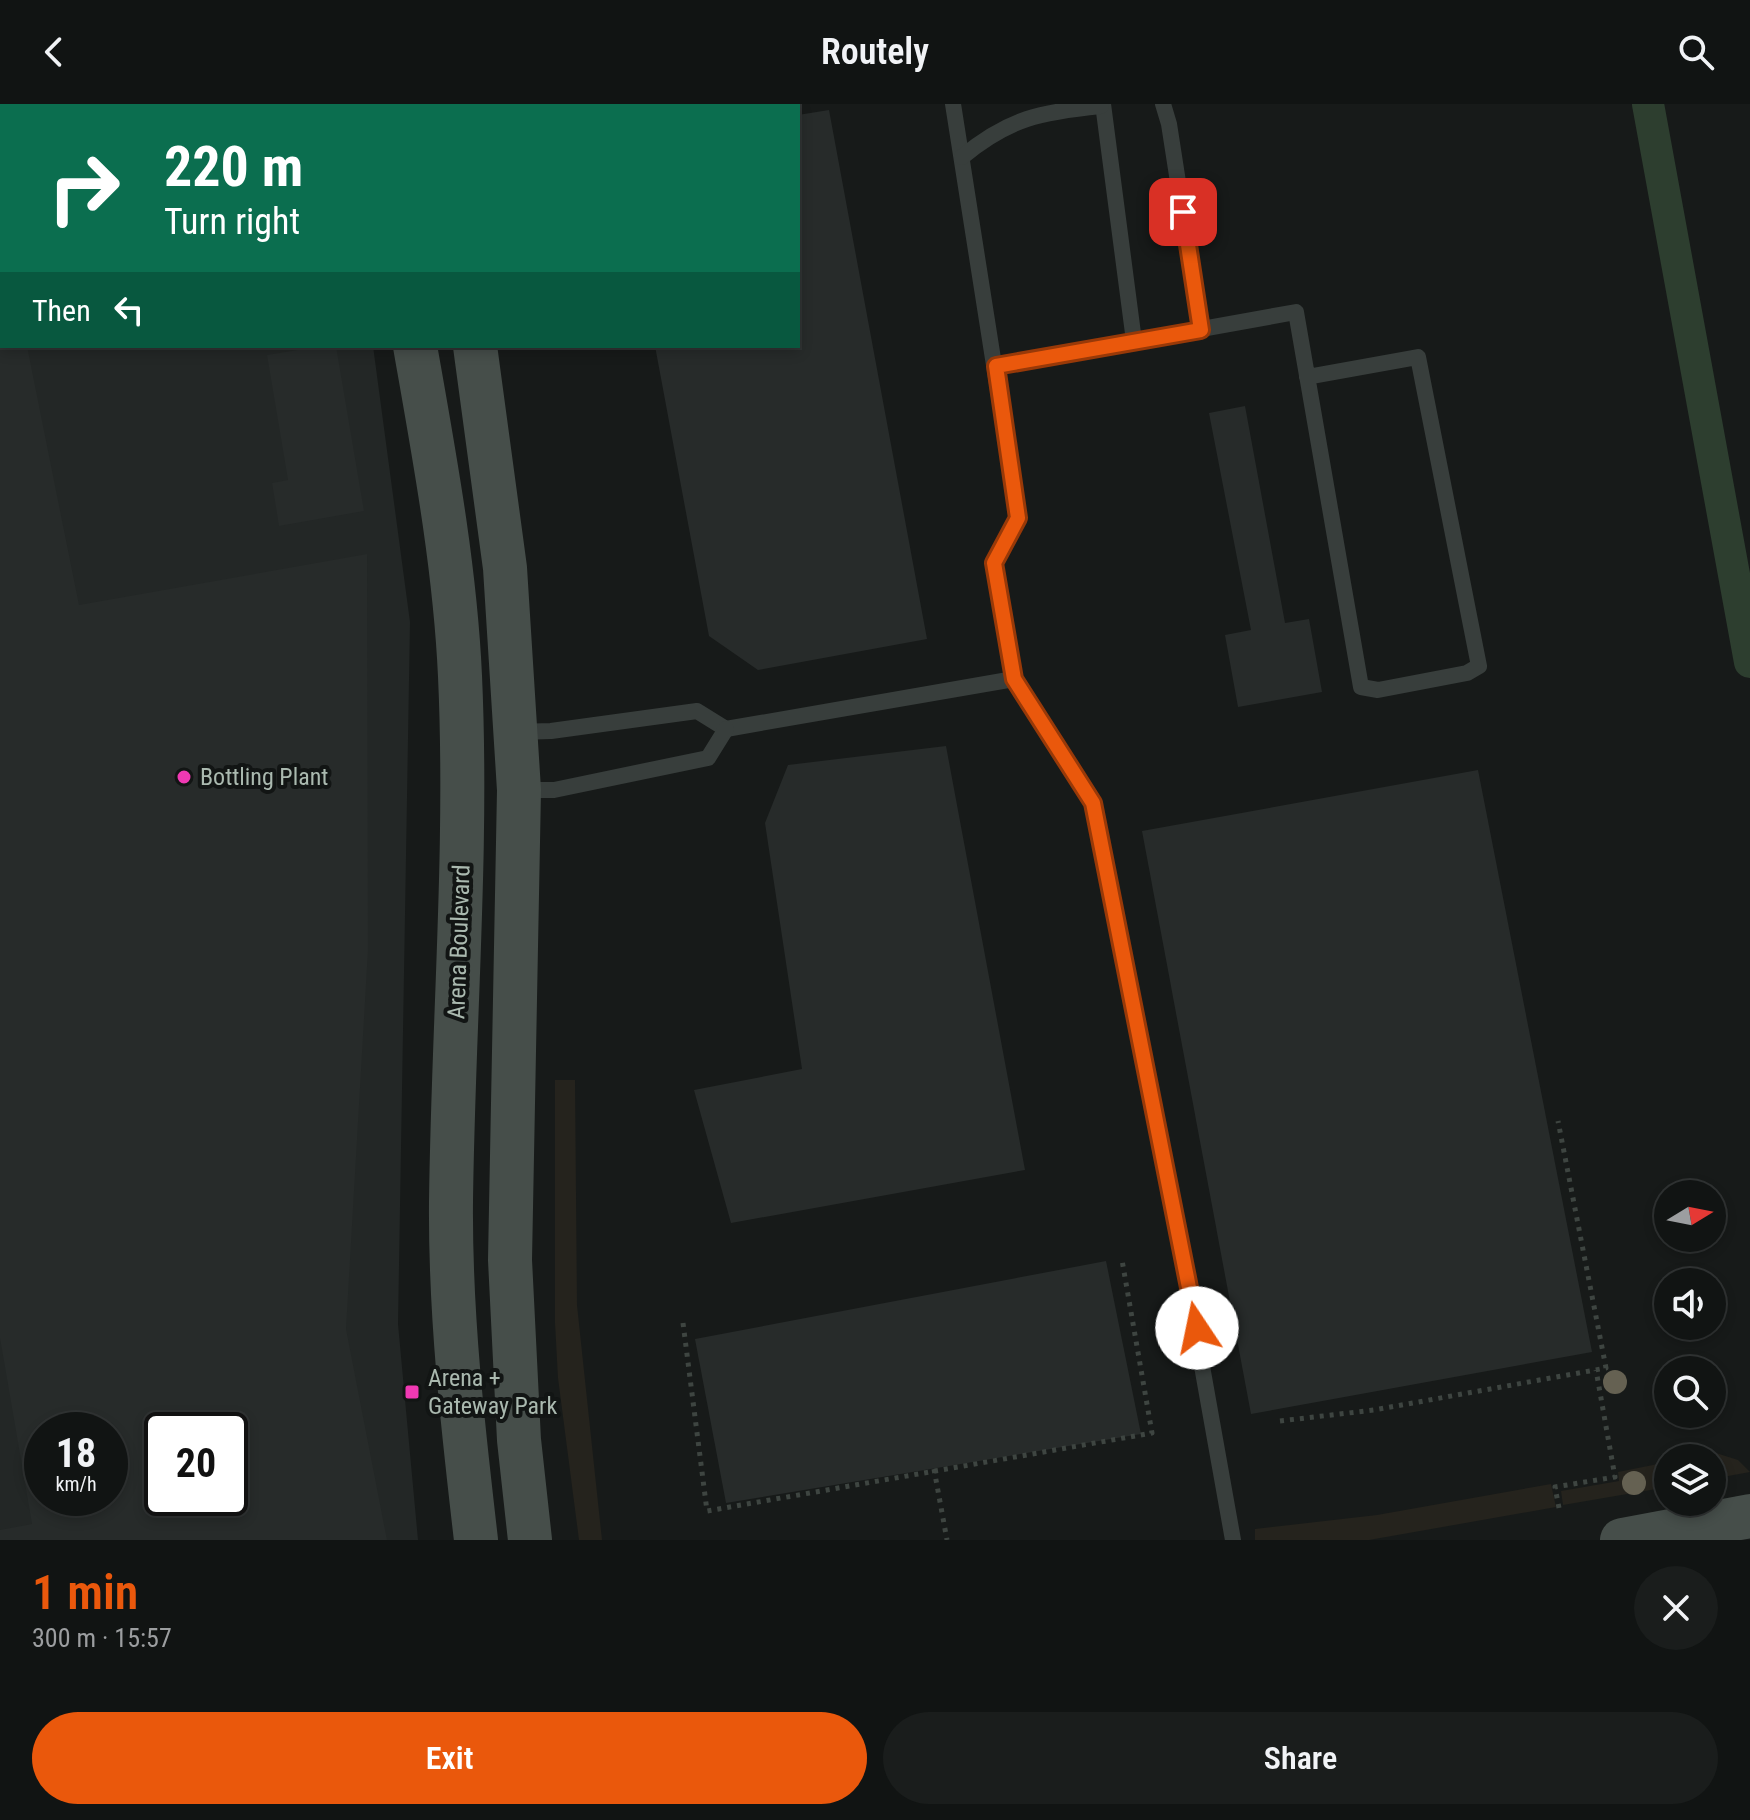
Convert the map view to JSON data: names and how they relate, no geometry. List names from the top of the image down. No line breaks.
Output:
{"streets":{"main road":["Arena Boulevard"]},"places":{"other":["Bottling Plant"],"transit":["Arena + Gateway Park"]},"north":"right","page":{"header":"Routely","turn":["220 m","Turn right"],"then":"Then","speed":"18 km/h","limit":"20","heading":["1 min","300 m · 15:57"],"buttons":["Exit","Share"]}}
